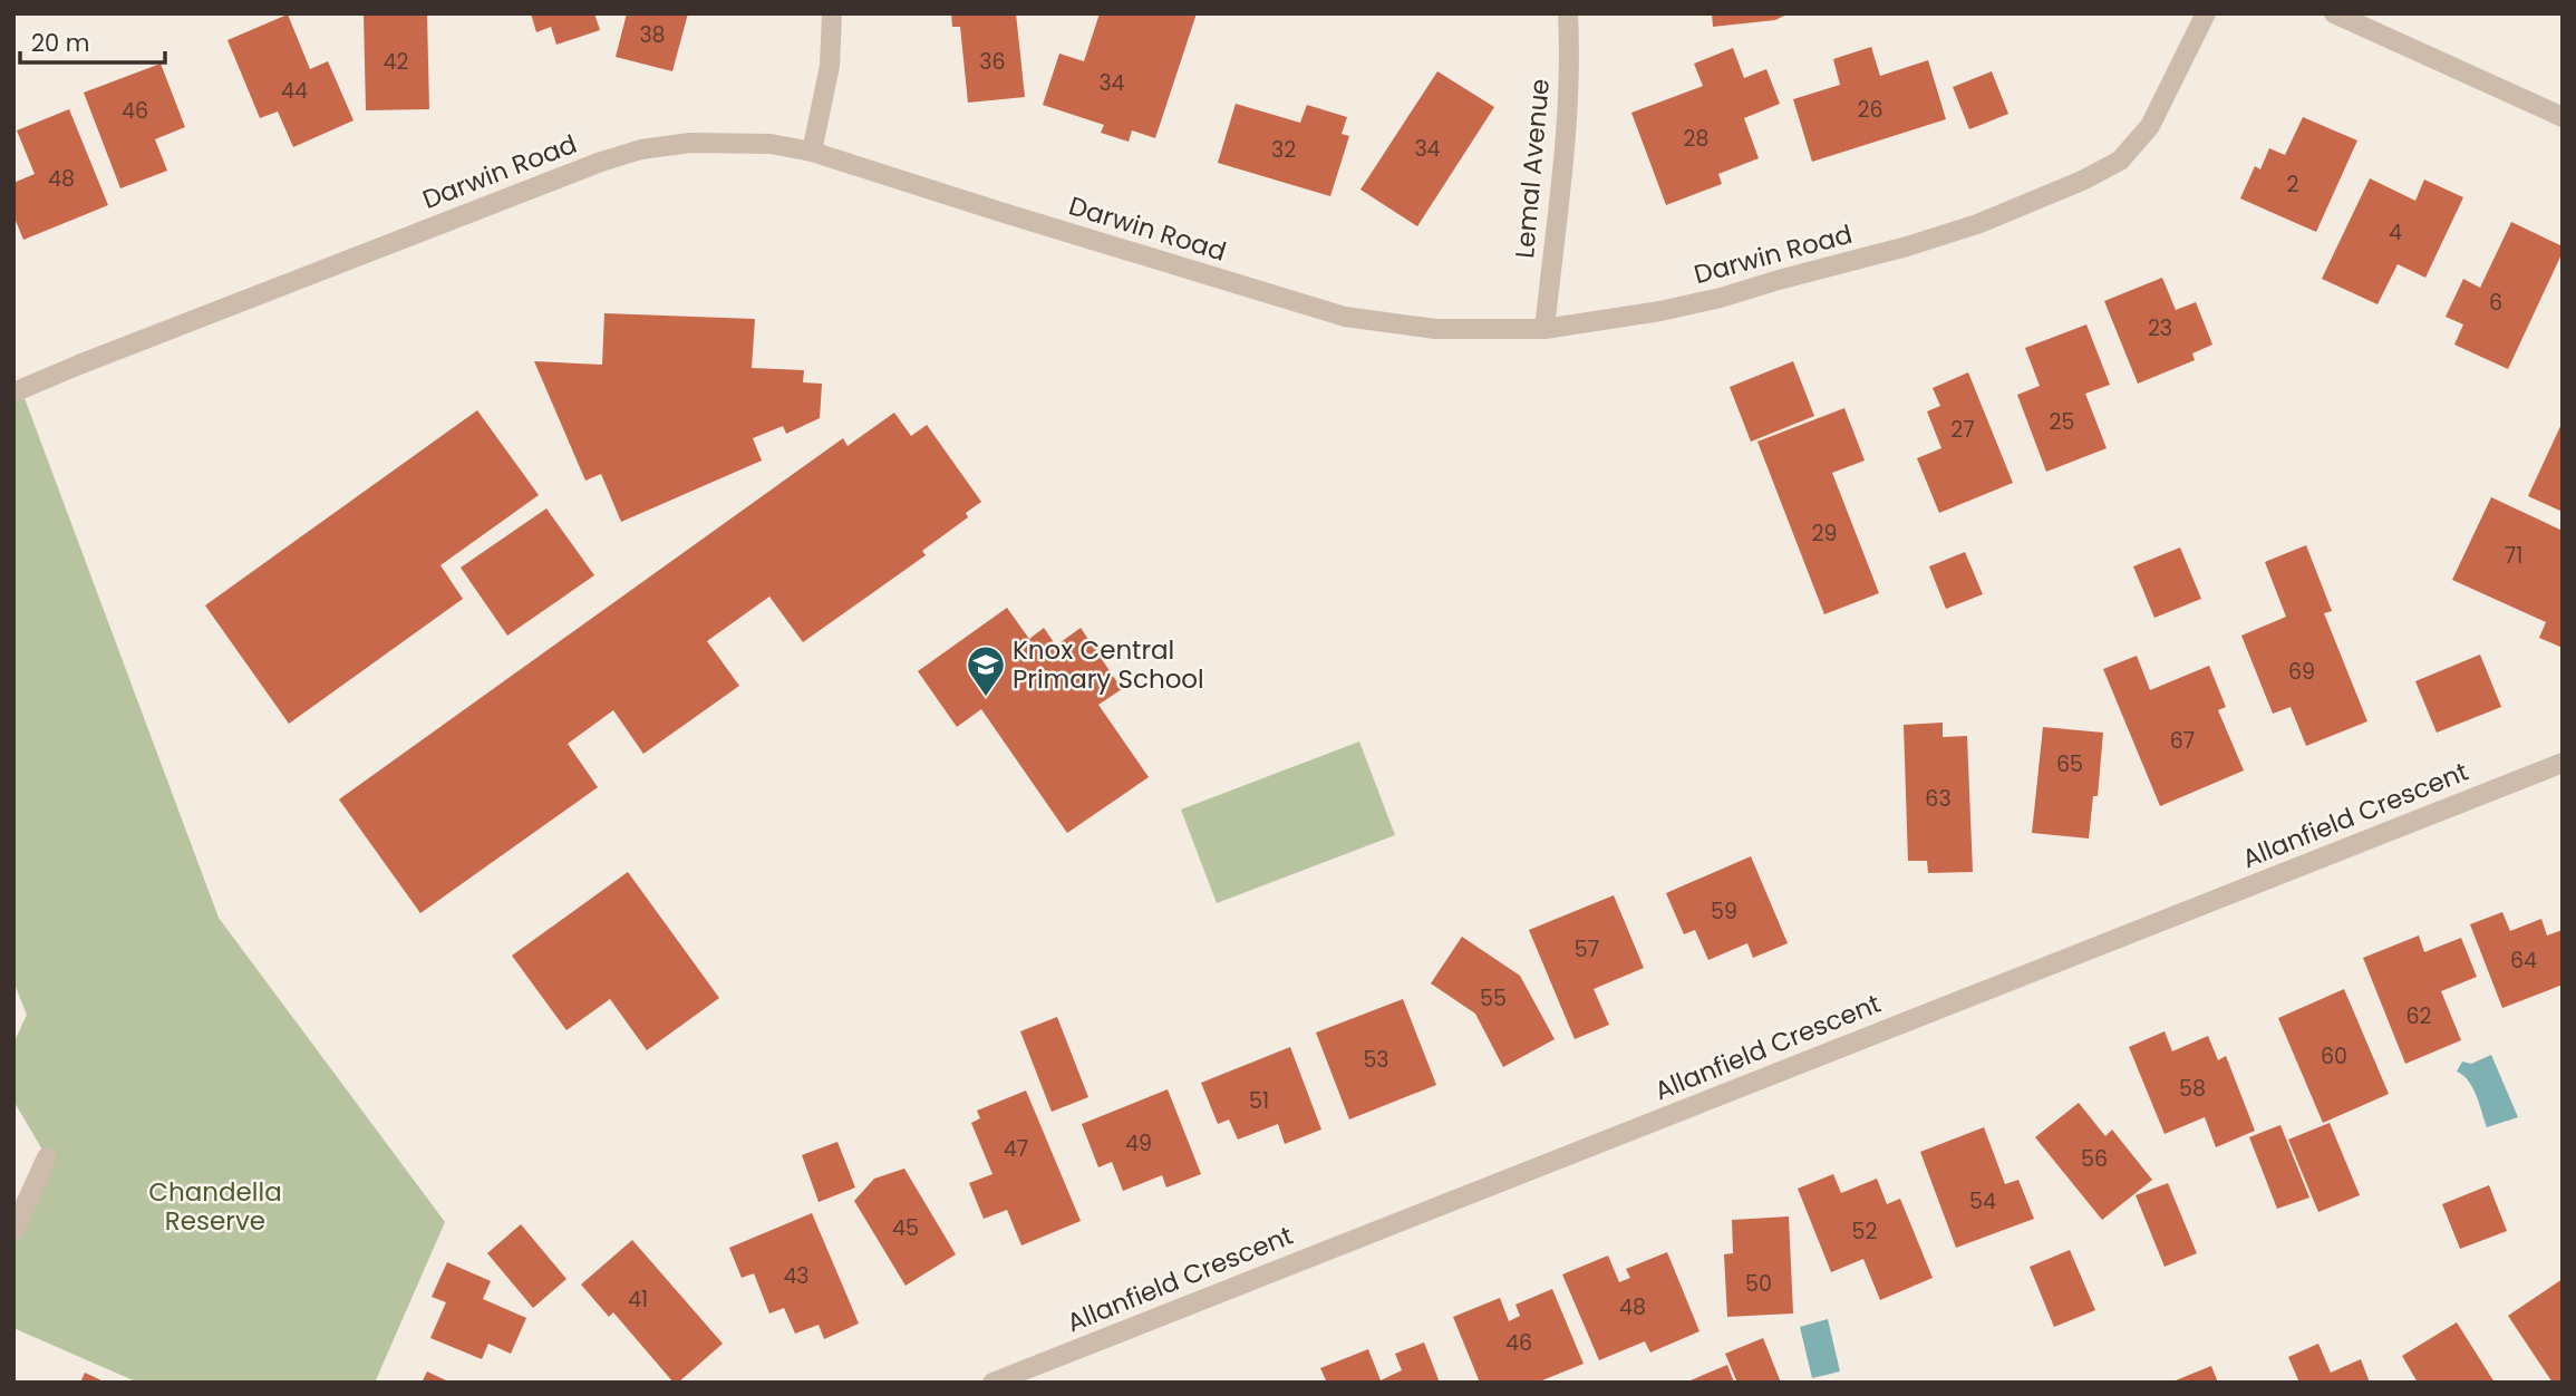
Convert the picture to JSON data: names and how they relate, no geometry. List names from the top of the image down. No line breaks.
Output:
{"streets":{"street":["Lemal Avenue","Darwin Road","Allanfield Crescent"]},"crossings":[["Lemal Avenue","Darwin Road"]],"parks":["Chandella Reserve"],"places":{"school or university":["Knox Central Primary School"]},"house_numbers":["38","42","36","34","44","26","46","28","34","32","48","2","4","6","23","25","27","29","71","69","67","65","63","59","57","64","55","62","60","53","58","51","49","47","56","54","45","52","43","50","41","48","46"],"scale_bar":"20 m"}
